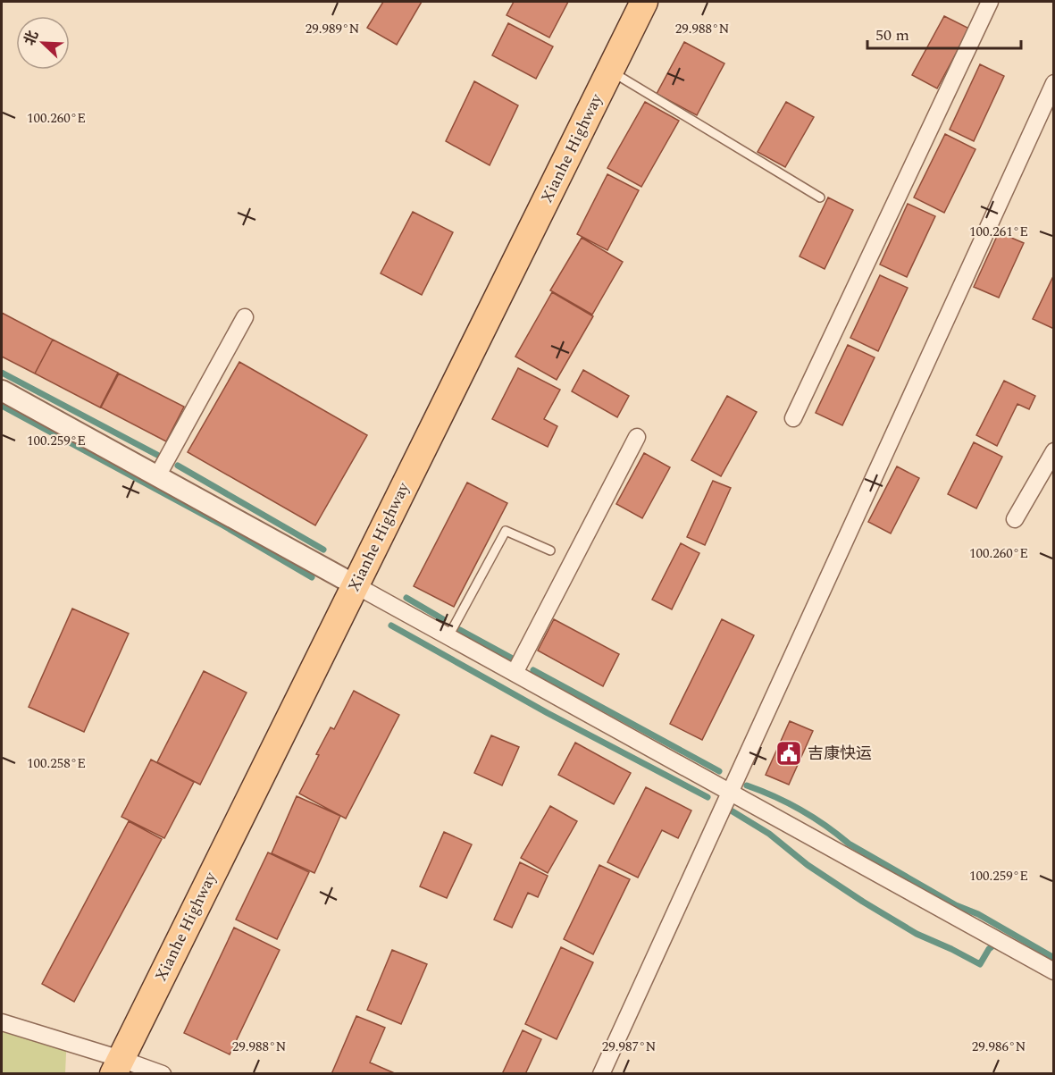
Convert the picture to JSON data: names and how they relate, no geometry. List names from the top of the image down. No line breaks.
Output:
{"streets":{"main road":["Xianhe Highway"]},"places":{"public building":["吉康快运"]},"scale_bar":"50 m","north":"top left","coordinates":["29.988°N","29.989°N","100.260°E","100.261°E","100.259°E","100.258°E","29.987°N","29.986°N"]}
